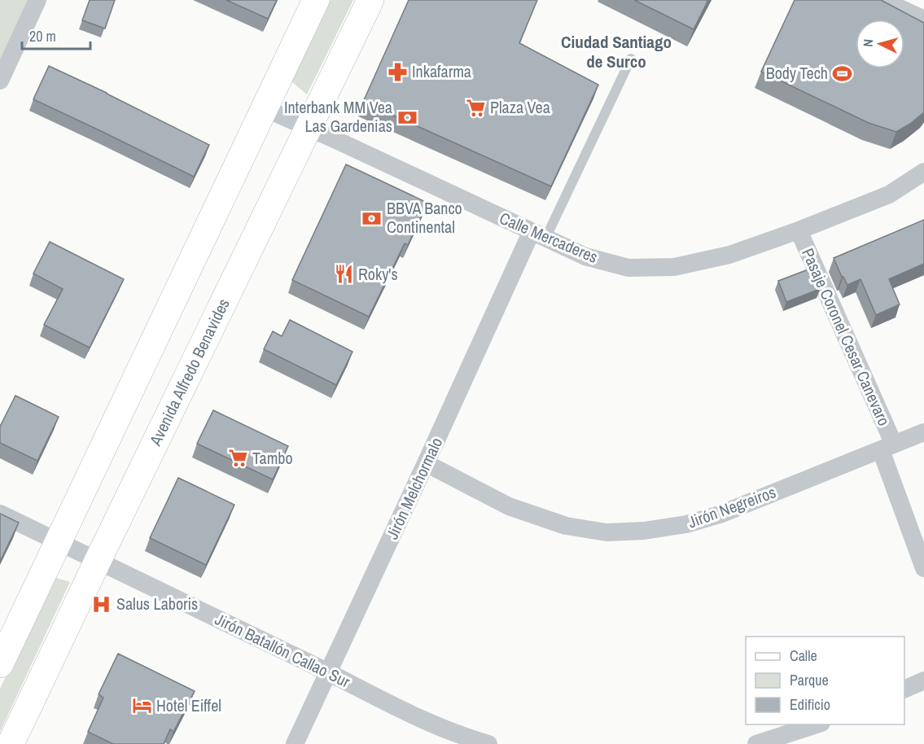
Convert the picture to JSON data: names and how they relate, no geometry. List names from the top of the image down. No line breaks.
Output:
{"streets":{"main road":["Avenida Alfredo Benavides"],"street":["Calle Mercaderes","Pasaje Coronel Cesar Canevaro","Jirón Melchormalo","Jirón Negreiros","Jirón Batallón Callao Sur"]},"crossings":[["Calle Mercaderes","Pasaje Coronel Cesar Canevaro"],["Calle Mercaderes","Avenida Alfredo Benavides"],["Calle Mercaderes","Jirón Melchormalo"],["Pasaje Coronel Cesar Canevaro","Jirón Negreiros"],["Avenida Alfredo Benavides","Jirón Batallón Callao Sur"],["Jirón Melchormalo","Jirón Negreiros"],["Jirón Melchormalo","Jirón Batallón Callao Sur"]],"districts":["Ciudad Santiago de Surco"],"places":{"pharmacy":["Inkafarma"],"sports":["Body Tech"],"supermarket":["Plaza Vea","Tambo"],"bank":["Interbank MM Vea Las Gardenias","BBVA Banco Continental"],"restaurant":["Roky's"],"hospital":["Salus Laboris"],"hotel":["Hotel Eiffel"]},"legend":["Calle","Parque","Edificio"],"scale_bar":"20 m","north":"left"}
